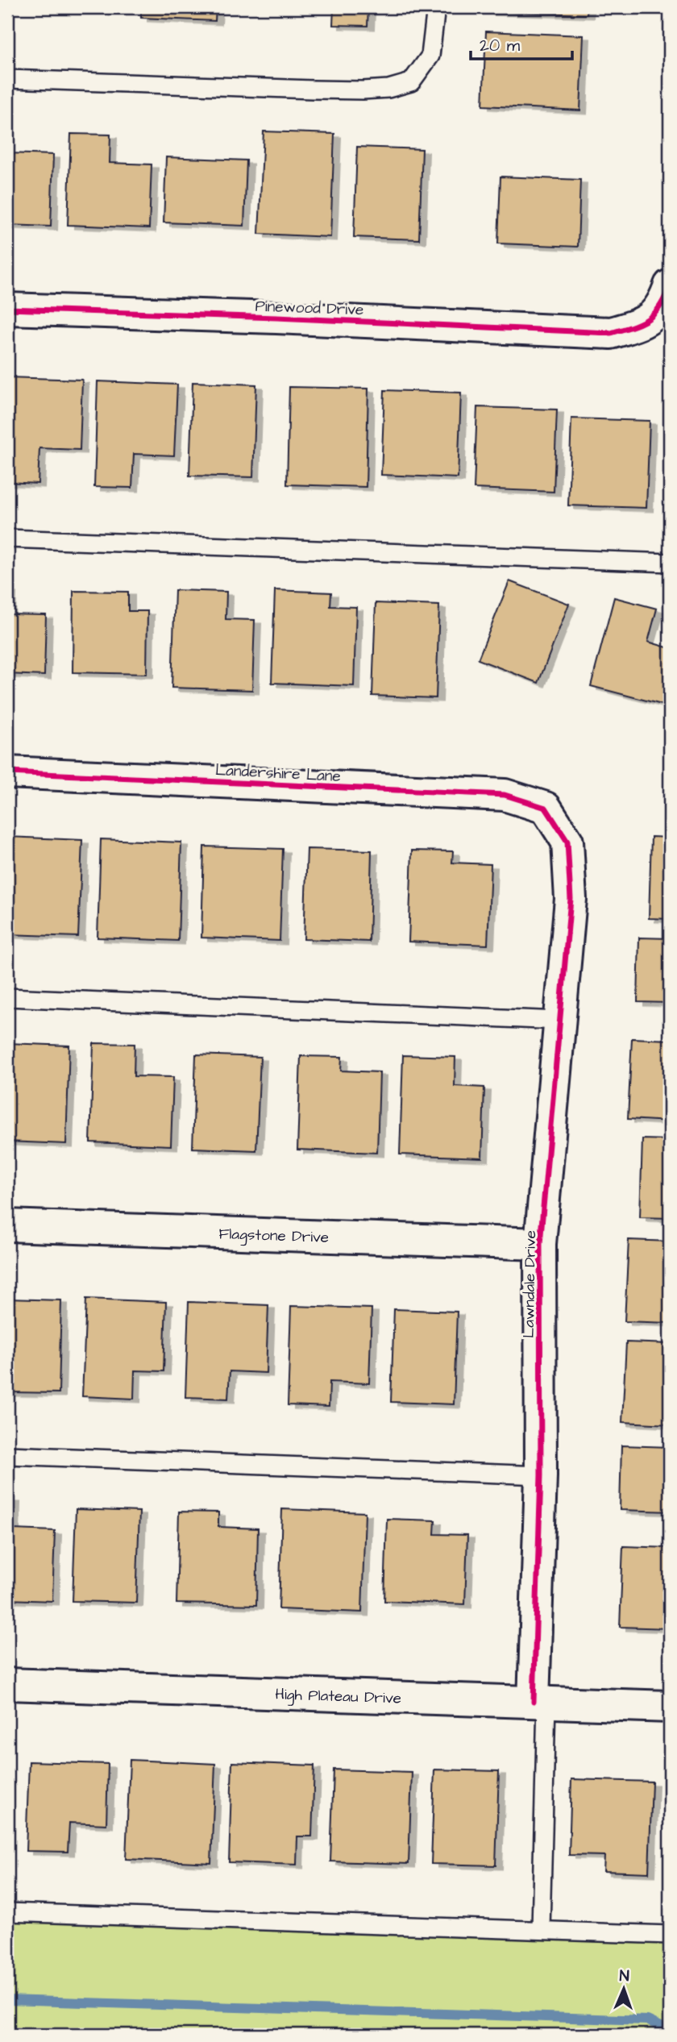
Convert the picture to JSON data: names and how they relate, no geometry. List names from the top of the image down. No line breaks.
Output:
{"streets":{"street":["Pinewood Drive","Landershire Lane","Flagstone Drive","Lawndale Drive","High Plateau Drive"]},"crossings":[["Landershire Lane","Lawndale Drive"],["Flagstone Drive","Lawndale Drive"],["Lawndale Drive","High Plateau Drive"]],"scale_bar":"20 m","north":"top"}
